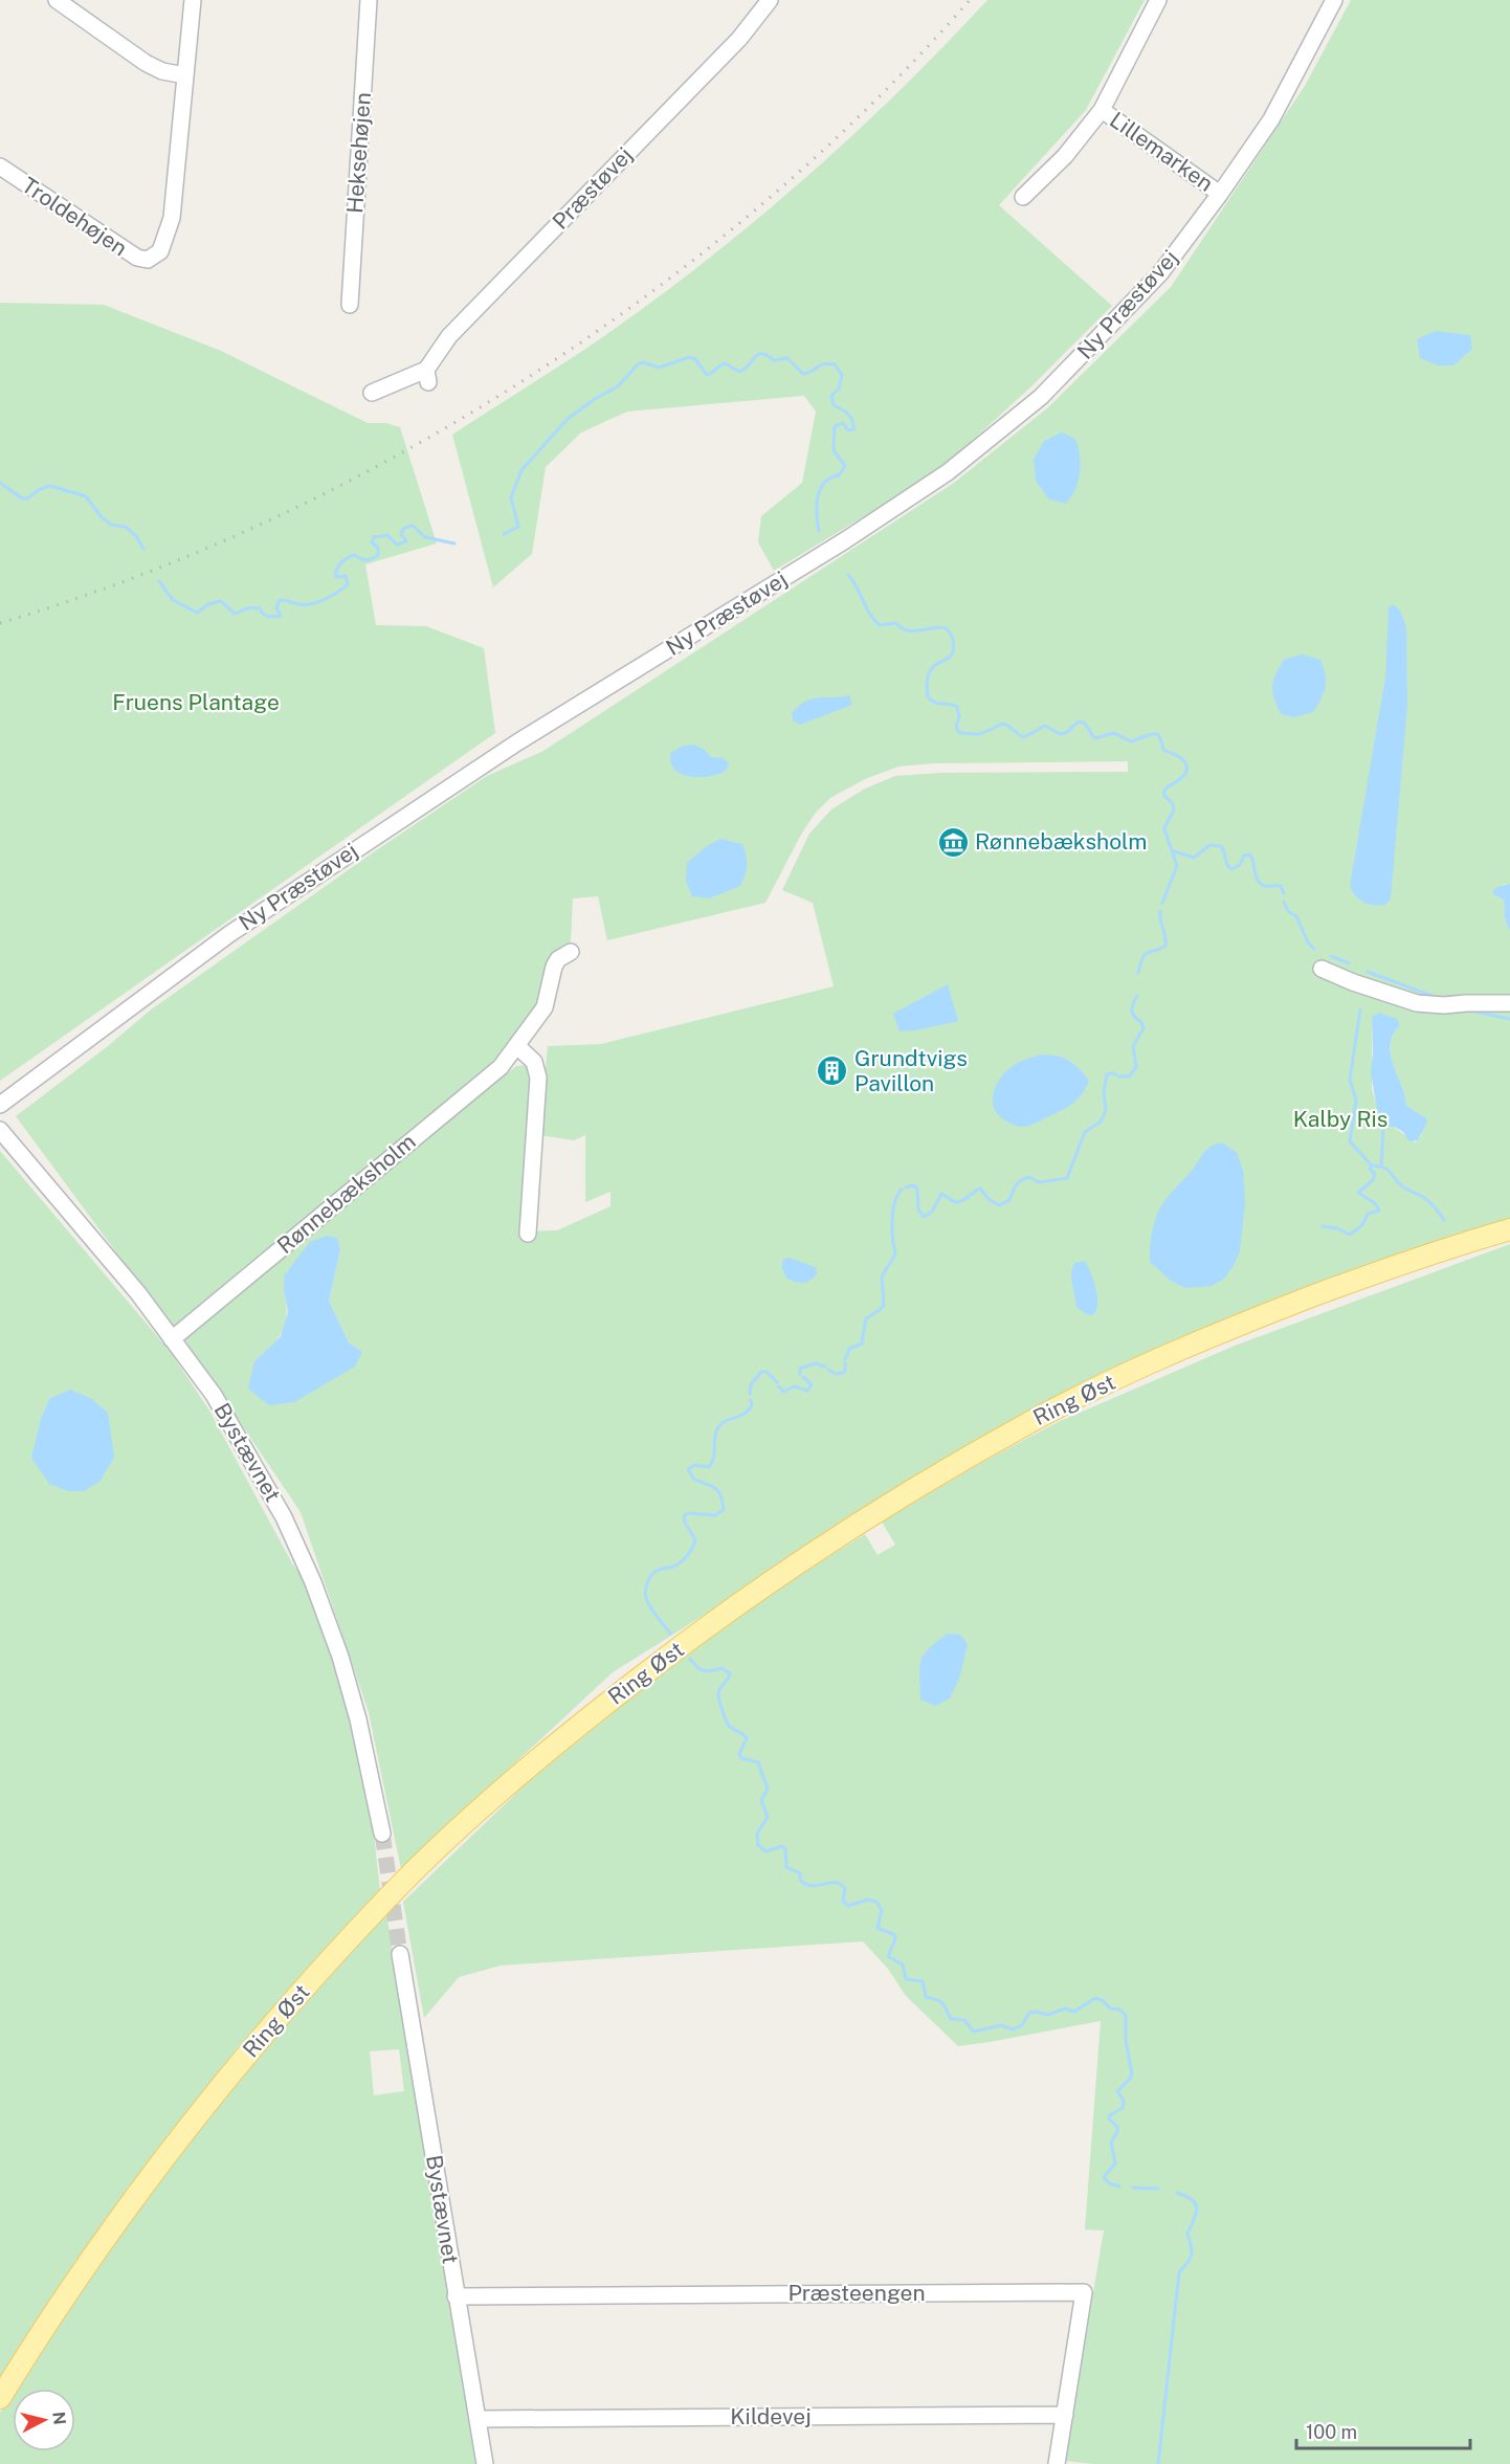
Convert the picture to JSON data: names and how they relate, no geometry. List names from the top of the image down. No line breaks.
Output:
{"streets":{"main road":["Ring Øst"],"street":["Lillemarken","Heksehøjen","Præstøvej","Troldehøjen","Ny Præstøvej","Rønnebæksholm","Bystævnet","Præsteengen","Kildevej"]},"crossings":[["Lillemarken","Ny Præstøvej"],["Rønnebæksholm","Bystævnet"],["Bystævnet","Præsteengen"],["Bystævnet","Kildevej"],["Præsteengen","Kildevej"]],"parks":["Fruens Plantage","Kalby Ris"],"places":{"museum":["Rønnebæksholm"],"building":["Grundtvigs Pavillon"]},"scale_bar":"100 m","north":"right"}
